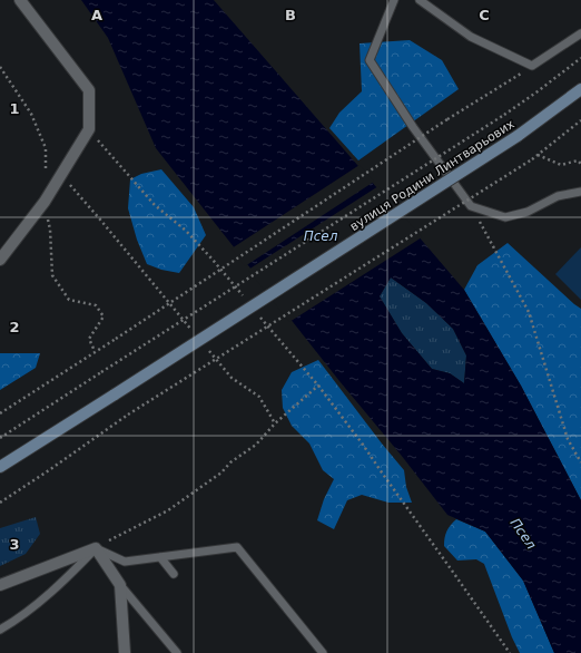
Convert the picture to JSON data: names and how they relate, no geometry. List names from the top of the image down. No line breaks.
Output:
{"streets":{"main road":["вулиця Родини Линтварьових"]},"water":["Псел"],"grid":{"columns":["A","B","C"],"rows":["1","2","3"]}}
